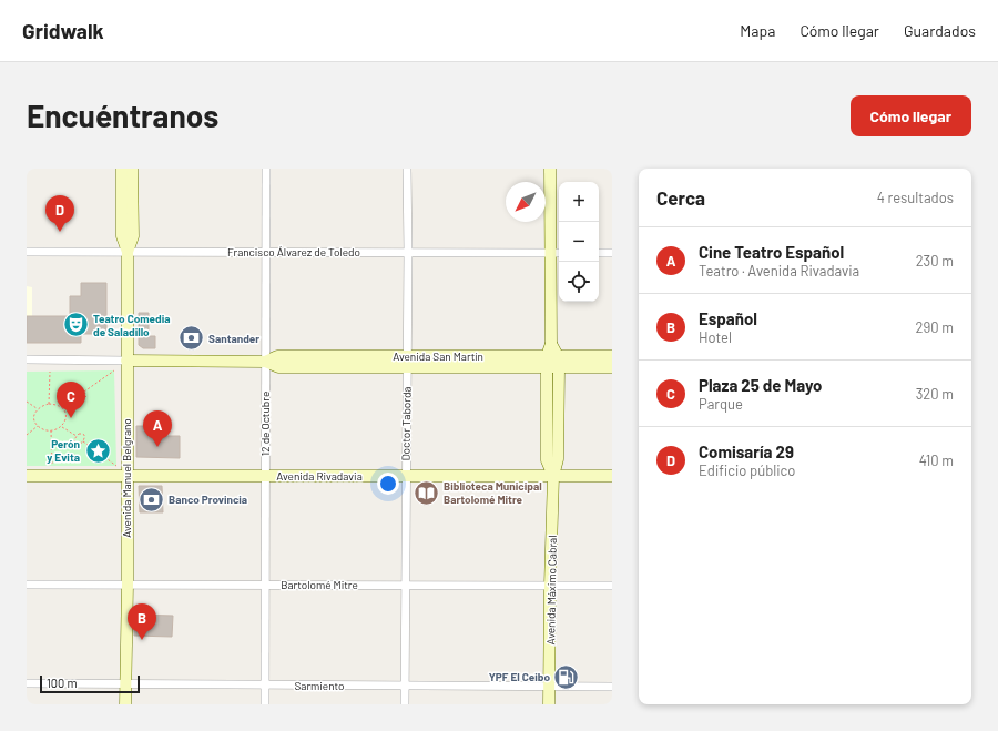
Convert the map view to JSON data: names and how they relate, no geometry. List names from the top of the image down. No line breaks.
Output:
{"streets":{"main road":["Avenida San Martín","Avenida Rivadavia","Avenida Manuel Belgrano","Avenida Máximo Cabral"],"street":["Francisco Álvarez de Toledo","12 de Octubre","Doctor Taborda","Bartolomé Mitre","Sarmiento"]},"crossings":[["Francisco Álvarez de Toledo","12 de Octubre"],["Francisco Álvarez de Toledo","Doctor Taborda"],["Francisco Álvarez de Toledo","Avenida Manuel Belgrano"],["Francisco Álvarez de Toledo","Avenida Máximo Cabral"],["Avenida San Martín","12 de Octubre"],["Avenida San Martín","Doctor Taborda"],["Avenida San Martín","Avenida Manuel Belgrano"],["Avenida San Martín","Avenida Máximo Cabral"],["12 de Octubre","Avenida Rivadavia"],["12 de Octubre","Bartolomé Mitre"],["12 de Octubre","Sarmiento"],["Doctor Taborda","Avenida Rivadavia"],["Doctor Taborda","Bartolomé Mitre"],["Doctor Taborda","Sarmiento"],["Avenida Rivadavia","Avenida Manuel Belgrano"],["Avenida Rivadavia","Avenida Máximo Cabral"],["Avenida Manuel Belgrano","Bartolomé Mitre"],["Avenida Manuel Belgrano","Sarmiento"],["Bartolomé Mitre","Avenida Máximo Cabral"],["Avenida Máximo Cabral","Sarmiento"]],"places":{"theatre":["Teatro Comedia de Saladillo"],"bank":["Santander","Banco Provincia"],"place":["Perón y Evita"],"library":["Biblioteca Municipal Bartolomé Mitre"],"fuel station":["YPF El Ceibo"]},"scale_bar":"100 m","north":"bottom left","page":{"header":"Gridwalk","nav":["Mapa","Cómo llegar","Guardados"],"buttons":"Cómo llegar","title":"Encuéntranos","heading":["Cerca","4 resultados"],"map_buttons":["+","−"],"pins":["D","C","A","B"],"list":[{"mark":"A","name":"Cine Teatro Español","note":"Teatro · Avenida Rivadavia","value":"230 m"},{"mark":"B","name":"Español","note":"Hotel","value":"290 m"},{"mark":"C","name":"Plaza 25 de Mayo","note":"Parque","value":"320 m"},{"mark":"D","name":"Comisaría 29","note":"Edificio público","value":"410 m"}],"scale":"100 m"}}
